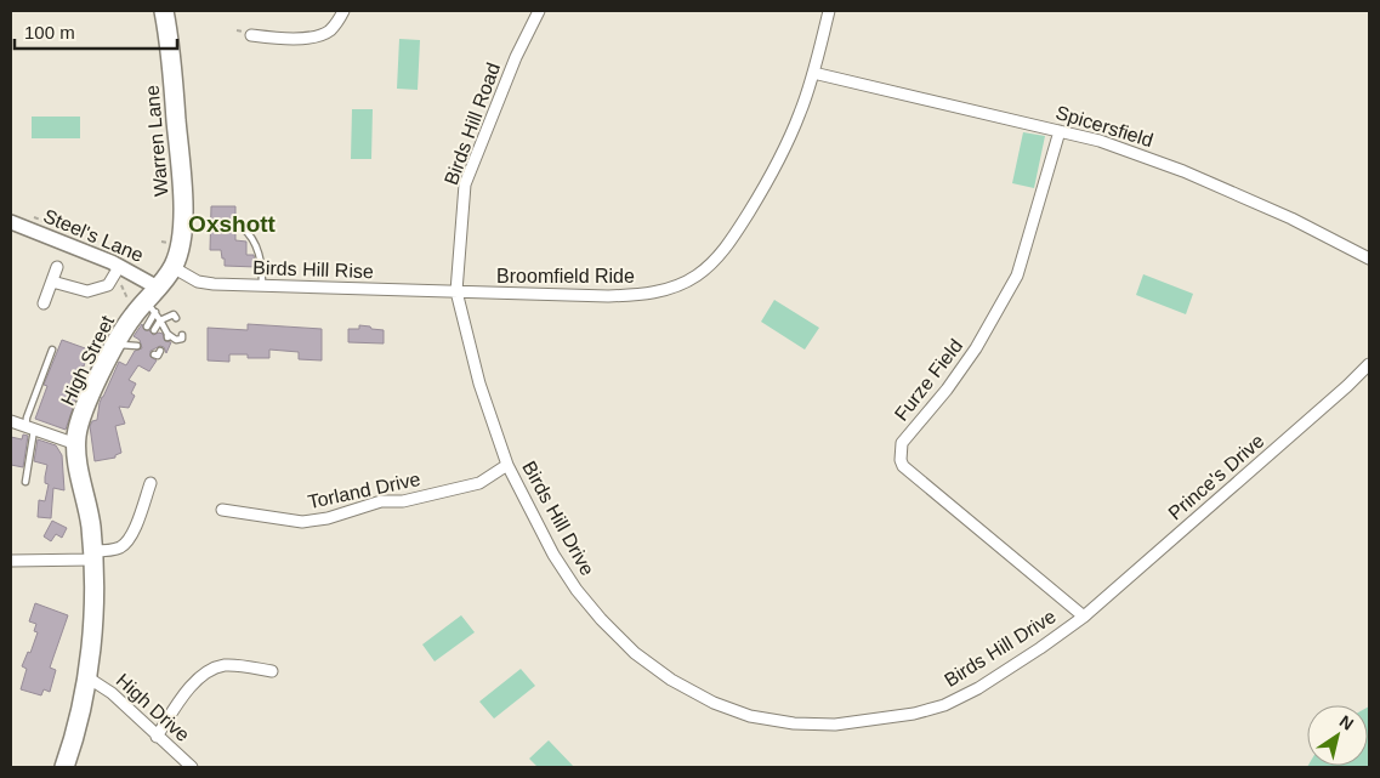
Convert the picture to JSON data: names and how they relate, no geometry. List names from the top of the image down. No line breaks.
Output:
{"streets":{"main road":["Warren Lane","High Street"],"street":["Birds Hill Road","Spicersfield","Steel's Lane","Birds Hill Rise","Broomfield Ride","Furze Field","Prince's Drive","Torland Drive","Birds Hill Drive","High Drive"]},"crossings":[["Birds Hill Road","Birds Hill Rise"],["Birds Hill Road","Broomfield Ride"],["Birds Hill Road","Birds Hill Drive"],["Spicersfield","Broomfield Ride"],["Spicersfield","Furze Field"],["Warren Lane","Birds Hill Rise"],["Warren Lane","High Street"],["Steel's Lane","High Street"],["Birds Hill Rise","Broomfield Ride"],["Birds Hill Rise","High Street"],["Birds Hill Rise","Birds Hill Drive"],["Broomfield Ride","Birds Hill Drive"],["High Street","High Drive"],["Furze Field","Prince's Drive"],["Furze Field","Birds Hill Drive"],["Prince's Drive","Birds Hill Drive"],["Torland Drive","Birds Hill Drive"]],"districts":["Oxshott"],"scale_bar":"100 m","north":"top right"}
